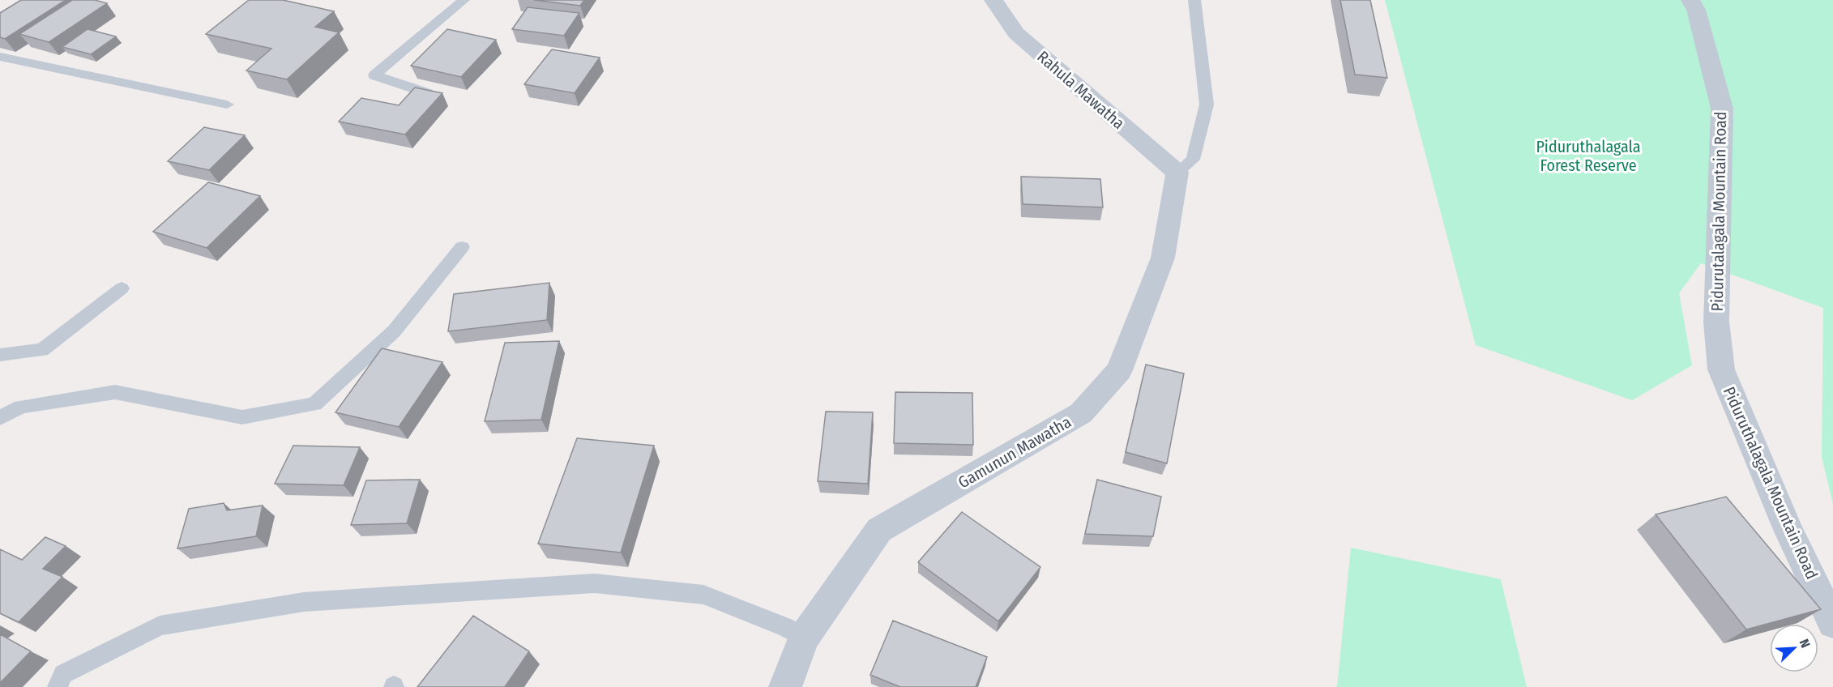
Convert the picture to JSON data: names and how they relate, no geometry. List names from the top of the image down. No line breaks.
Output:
{"streets":{"street":["Rahula Mawatha","Pidurutalagala Mountain Road","Gamunun Mawatha","Piduruthalagala Mountain Road"]},"crossings":[["Rahula Mawatha","Gamunun Mawatha"],["Pidurutalagala Mountain Road","Piduruthalagala Mountain Road"]],"parks":["Piduruthalagala Forest Reserve"],"north":"top right"}
